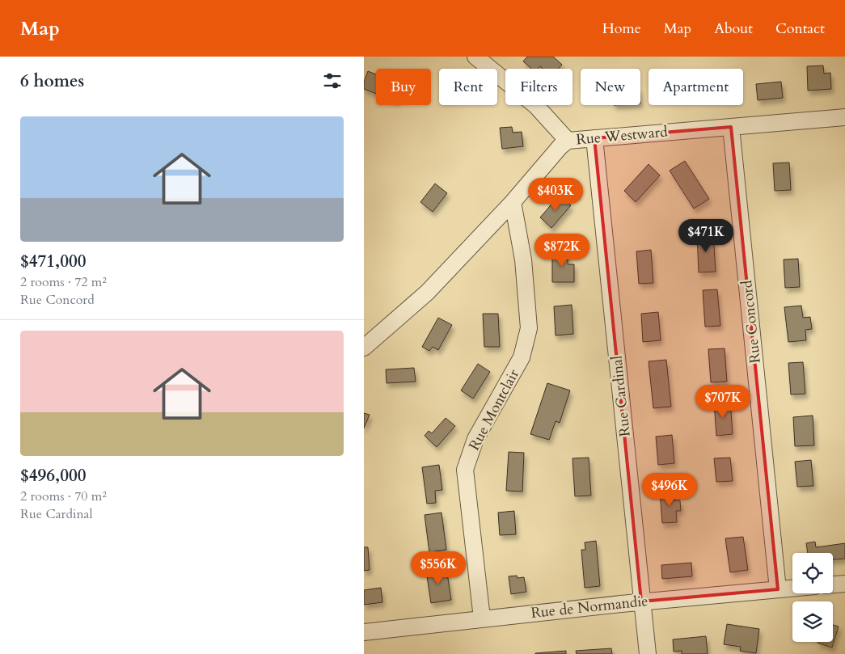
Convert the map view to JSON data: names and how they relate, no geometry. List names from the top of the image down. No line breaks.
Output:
{"streets":{"street":["Rue Westward","Rue Concord","Rue Cardinal","Rue Montclair","Rue de Normandie"]},"crossings":[["Rue Westward","Rue Concord"],["Rue Westward","Rue Cardinal"],["Rue Westward","Rue Montclair"],["Rue Concord","Rue de Normandie"],["Rue Cardinal","Rue de Normandie"],["Rue Montclair","Rue de Normandie"]],"page":{"header":"Map","nav":["Home","Map","About","Contact"],"heading":"6 homes","chip":["Buy","Rent","Filters","New","Apartment"],"list":[{"name":"$471,000","note":"2 rooms · 72 m² · Rue Concord"},{"name":"$496,000","note":"2 rooms · 70 m² · Rue Cardinal"}],"price":["$403K","$471K","$872K","$707K","$496K","$556K"]}}
